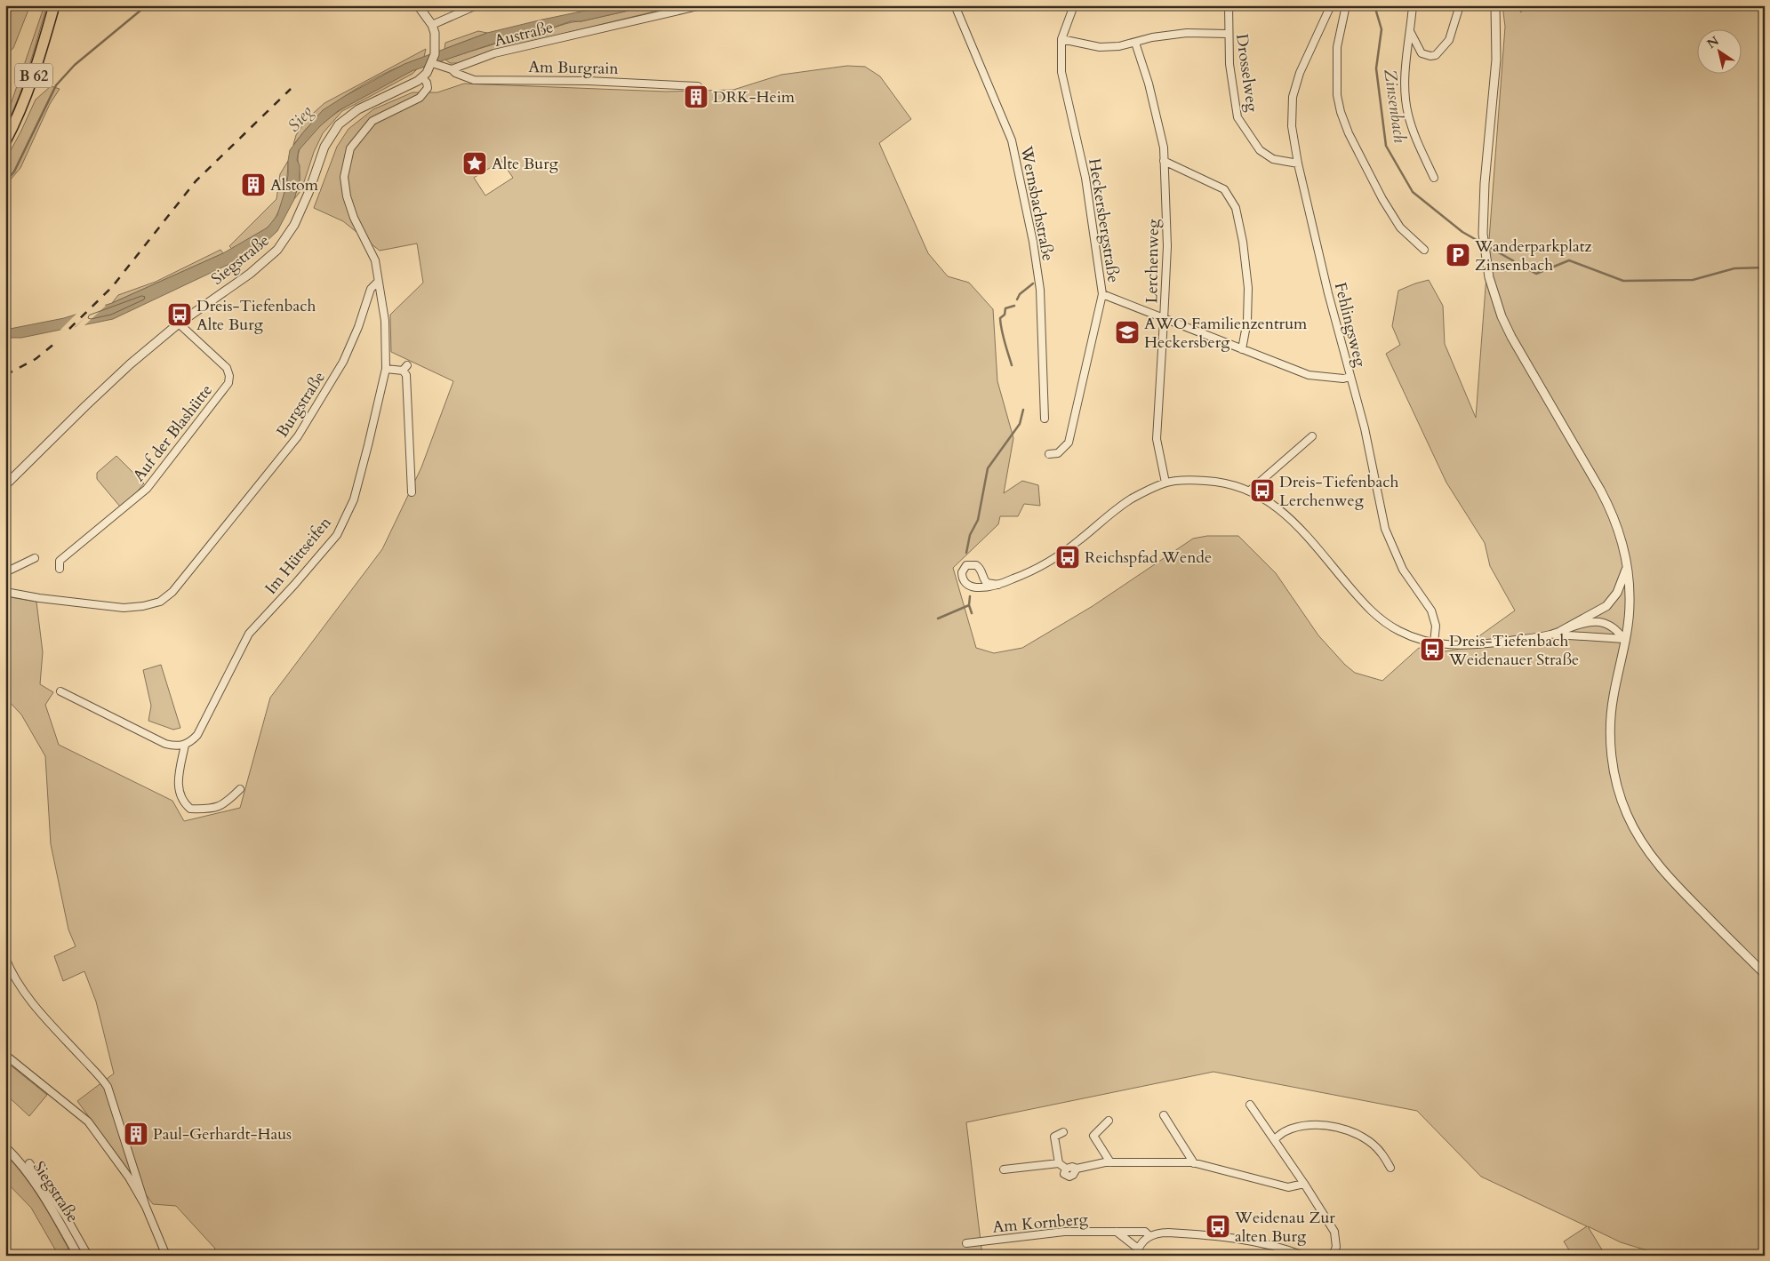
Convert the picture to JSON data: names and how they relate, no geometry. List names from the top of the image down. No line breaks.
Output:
{"streets":{"main road":["B 62"],"street":["Austraße","Am Burgrain","Drosselweg","Wernsbachstraße","Heckersbergstraße","Siegstraße","Lerchenweg","Fehlingsweg","Burgstraße","Auf der Blashütte","Im Hüttseifen","Am Kornberg"]},"crossings":[["Austraße","Am Burgrain"],["Drosselweg","Fehlingsweg"],["Siegstraße","Auf der Blashütte"],["Burgstraße","Im Hüttseifen"]],"water":["Zinsenbach","Sieg"],"places":{"building":["DRK-Heim","Alstom","Paul-Gerhardt-Haus"],"place":["Alte Burg"],"parking":["Wanderparkplatz Zinsenbach"],"bus stop":["Dreis-Tiefenbach Alte Burg","Dreis-Tiefenbach Lerchenweg","Reichspfad Wende","Dreis-Tiefenbach Weidenauer Straße","Weidenau Zur alten Burg"],"school or university":["AWO Familienzentrum Heckersberg"]},"north":"top left"}
